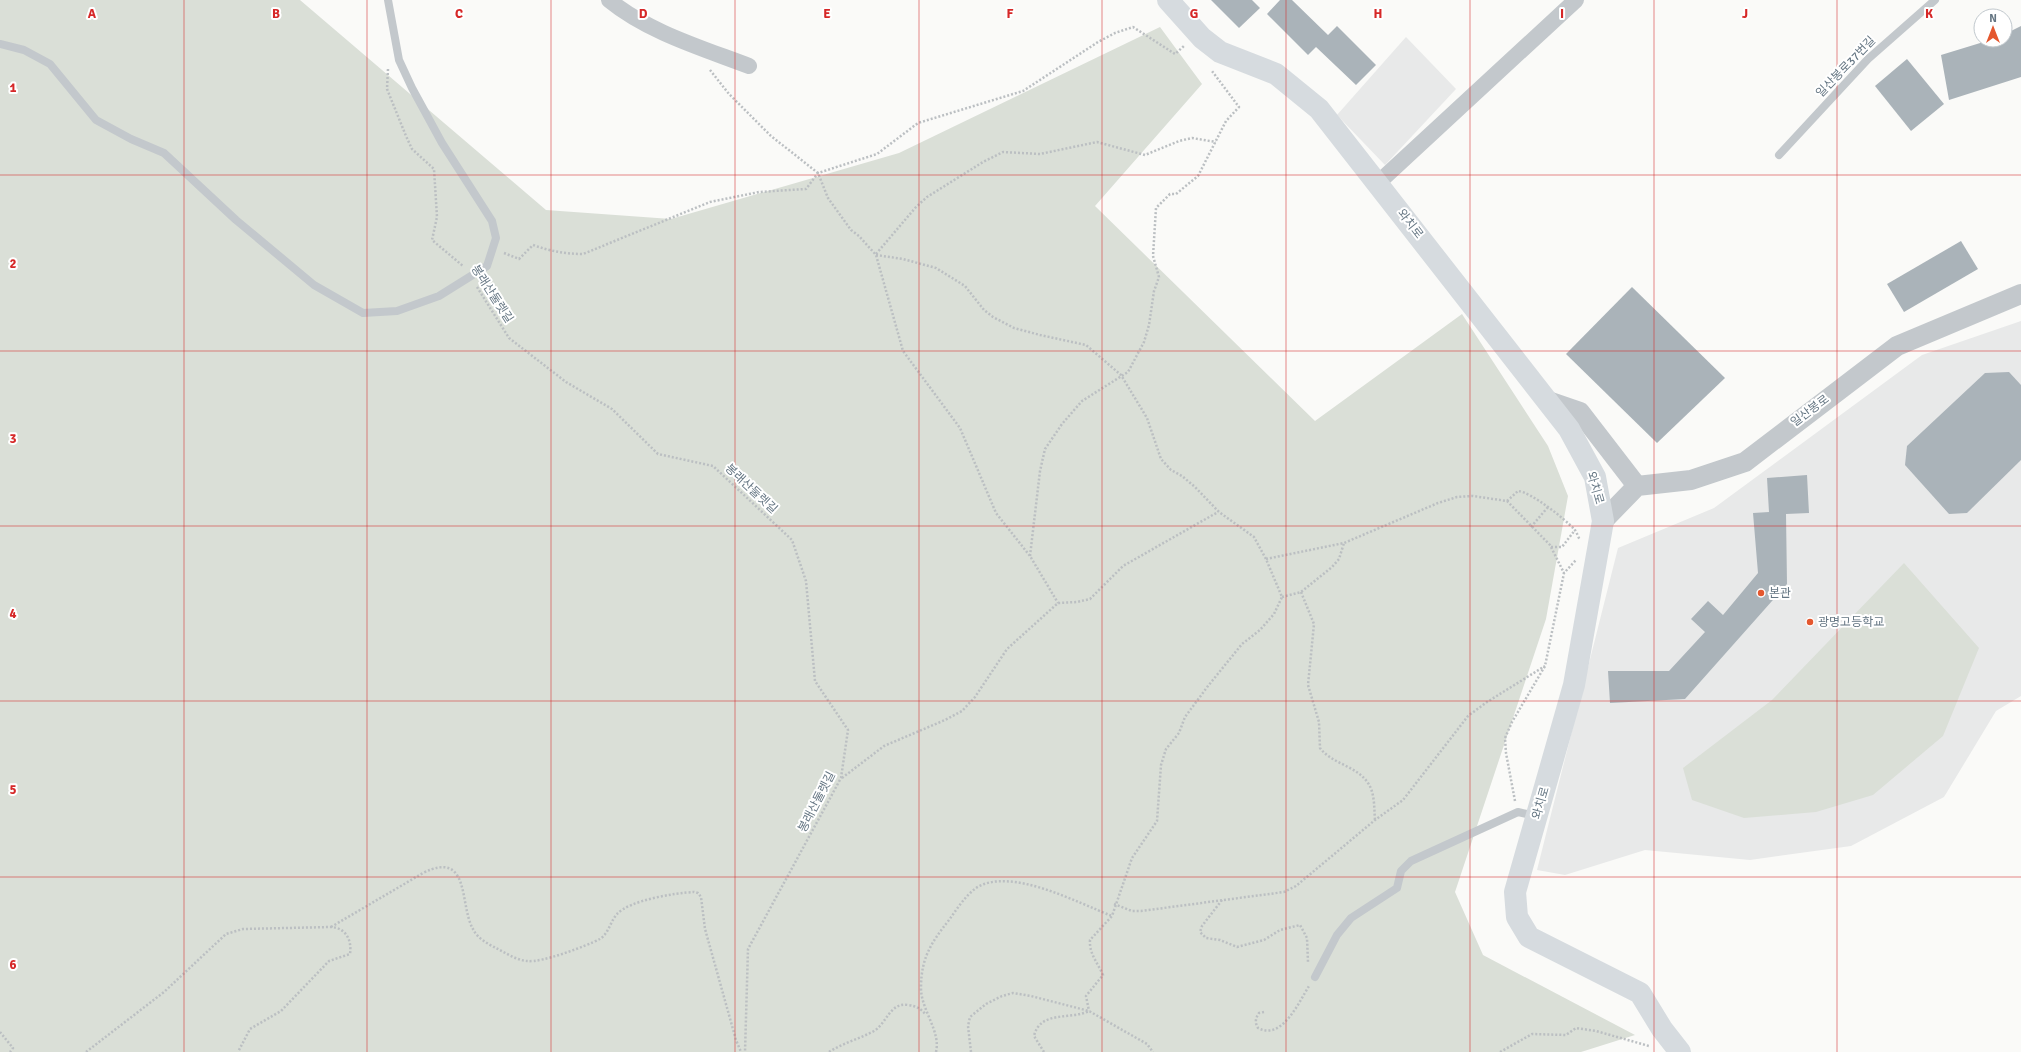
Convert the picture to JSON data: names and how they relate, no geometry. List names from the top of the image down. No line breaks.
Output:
{"streets":{"main road":["와치로"],"street":["일산봉로"],"lane":["일산봉로37번길"],"path":["봉래산둘렛길"]},"places":["본관","광명고등학교"],"north":"top","grid":{"columns":["A","B","C","D","E","F","G","H","I","J","K"],"rows":["1","2","3","4","5","6"]}}
